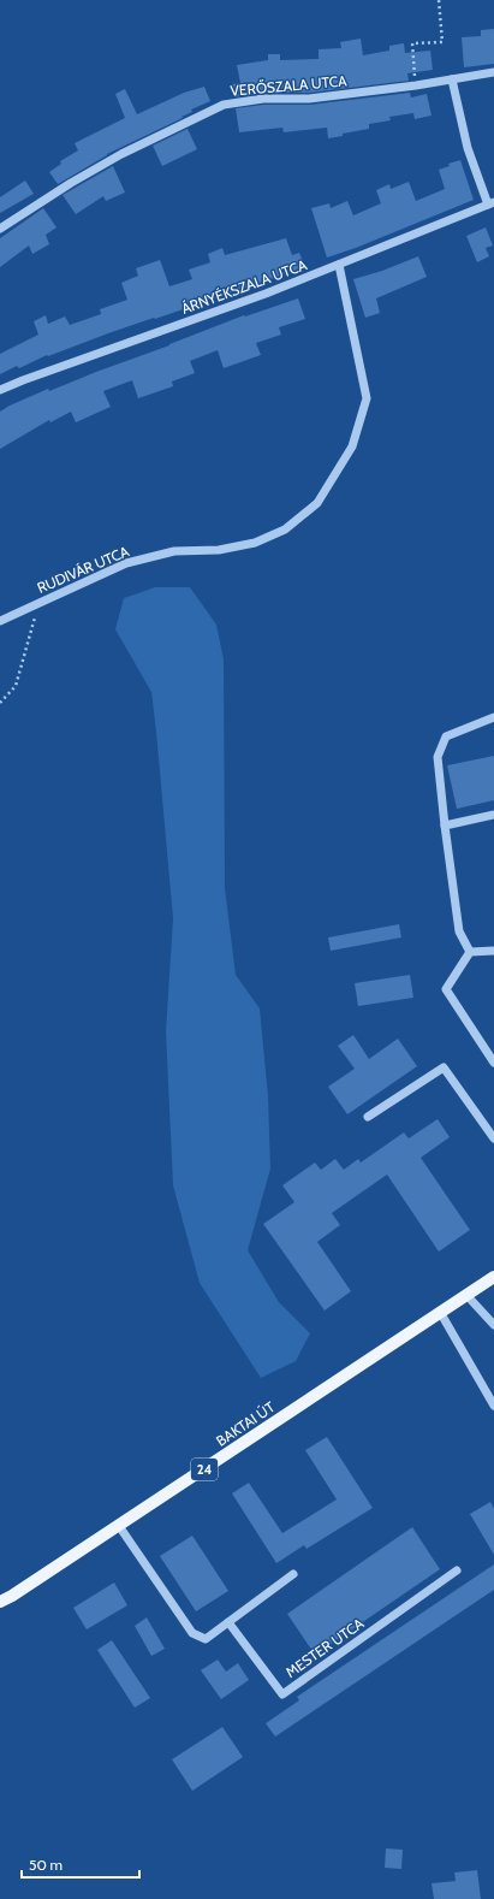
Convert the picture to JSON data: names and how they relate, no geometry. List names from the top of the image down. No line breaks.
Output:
{"streets":{"main road":["BAKTAI ÚT","24"],"street":["VERŐSZALA UTCA","ÁRNYÉKSZALA UTCA","RUDIVÁR UTCA","MESTER UTCA"]},"crossings":[["ÁRNYÉKSZALA UTCA","RUDIVÁR UTCA"]],"scale_bar":"50 m"}
